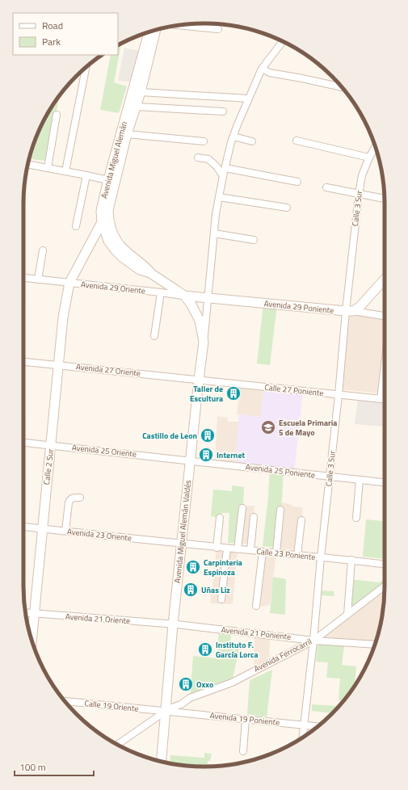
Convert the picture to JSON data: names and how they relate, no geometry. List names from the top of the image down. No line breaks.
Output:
{"streets":{"main road":["Avenida Miguel Alemán","Avenida 29 Oriente","Avenida 29 Poniente","Calle 2 Sur","Avenida Miguel Alemán Valdés"],"street":["Calle 3 Sur","Avenida 27 Oriente","Calle 27 Poniente","Avenida 25 Oriente","Avenida 25 Poniente","Avenida 23 Oriente","Calle 23 Poniente","Avenida 21 Oriente","Avenida 21 Poniente","Avenida Ferrocarril","Calle 19 Oriente","Avenida 19 Poniente"]},"crossings":[["Avenida Miguel Alemán","Avenida 29 Oriente"],["Avenida Miguel Alemán","Calle 2 Sur"],["Avenida Miguel Alemán","Avenida Miguel Alemán Valdés"],["Calle 3 Sur","Avenida 29 Poniente"],["Calle 3 Sur","Calle 27 Poniente"],["Calle 3 Sur","Avenida 25 Poniente"],["Calle 3 Sur","Calle 23 Poniente"],["Calle 3 Sur","Avenida 21 Poniente"],["Calle 3 Sur","Avenida Ferrocarril"],["Calle 3 Sur","Avenida 19 Poniente"],["Avenida 29 Oriente","Avenida 29 Poniente"],["Avenida 29 Oriente","Calle 2 Sur"],["Avenida 29 Oriente","Avenida Miguel Alemán Valdés"],["Avenida 29 Poniente","Avenida Miguel Alemán Valdés"],["Avenida 27 Oriente","Calle 27 Poniente"],["Avenida 27 Oriente","Calle 2 Sur"],["Avenida 27 Oriente","Avenida Miguel Alemán Valdés"],["Calle 27 Poniente","Avenida Miguel Alemán Valdés"],["Avenida 25 Oriente","Calle 2 Sur"],["Avenida 25 Oriente","Avenida 25 Poniente"],["Avenida 25 Oriente","Avenida Miguel Alemán Valdés"],["Calle 2 Sur","Avenida 23 Oriente"],["Calle 2 Sur","Avenida 21 Oriente"],["Avenida 25 Poniente","Avenida Miguel Alemán Valdés"],["Avenida Miguel Alemán Valdés","Avenida 23 Oriente"],["Avenida Miguel Alemán Valdés","Calle 23 Poniente"],["Avenida Miguel Alemán Valdés","Avenida 21 Oriente"],["Avenida Miguel Alemán Valdés","Avenida 21 Poniente"],["Avenida Miguel Alemán Valdés","Avenida Ferrocarril"],["Avenida Miguel Alemán Valdés","Calle 19 Oriente"],["Avenida Miguel Alemán Valdés","Avenida 19 Poniente"],["Avenida 23 Oriente","Calle 23 Poniente"],["Avenida 21 Oriente","Avenida 21 Poniente"],["Avenida 21 Poniente","Avenida Ferrocarril"],["Avenida Ferrocarril","Calle 19 Oriente"],["Avenida Ferrocarril","Avenida 19 Poniente"],["Calle 19 Oriente","Avenida 19 Poniente"]],"places":{"building":["Taller de Escultura","Castillo de Leon","Internet","Carpinteria Espinoza","Uñas Liz","Instituto F. García Lorca","Oxxo"],"school or university":["Escuela Primaria 5 de Mayo"]},"legend":["Road","Park"],"scale_bar":"100 m"}
